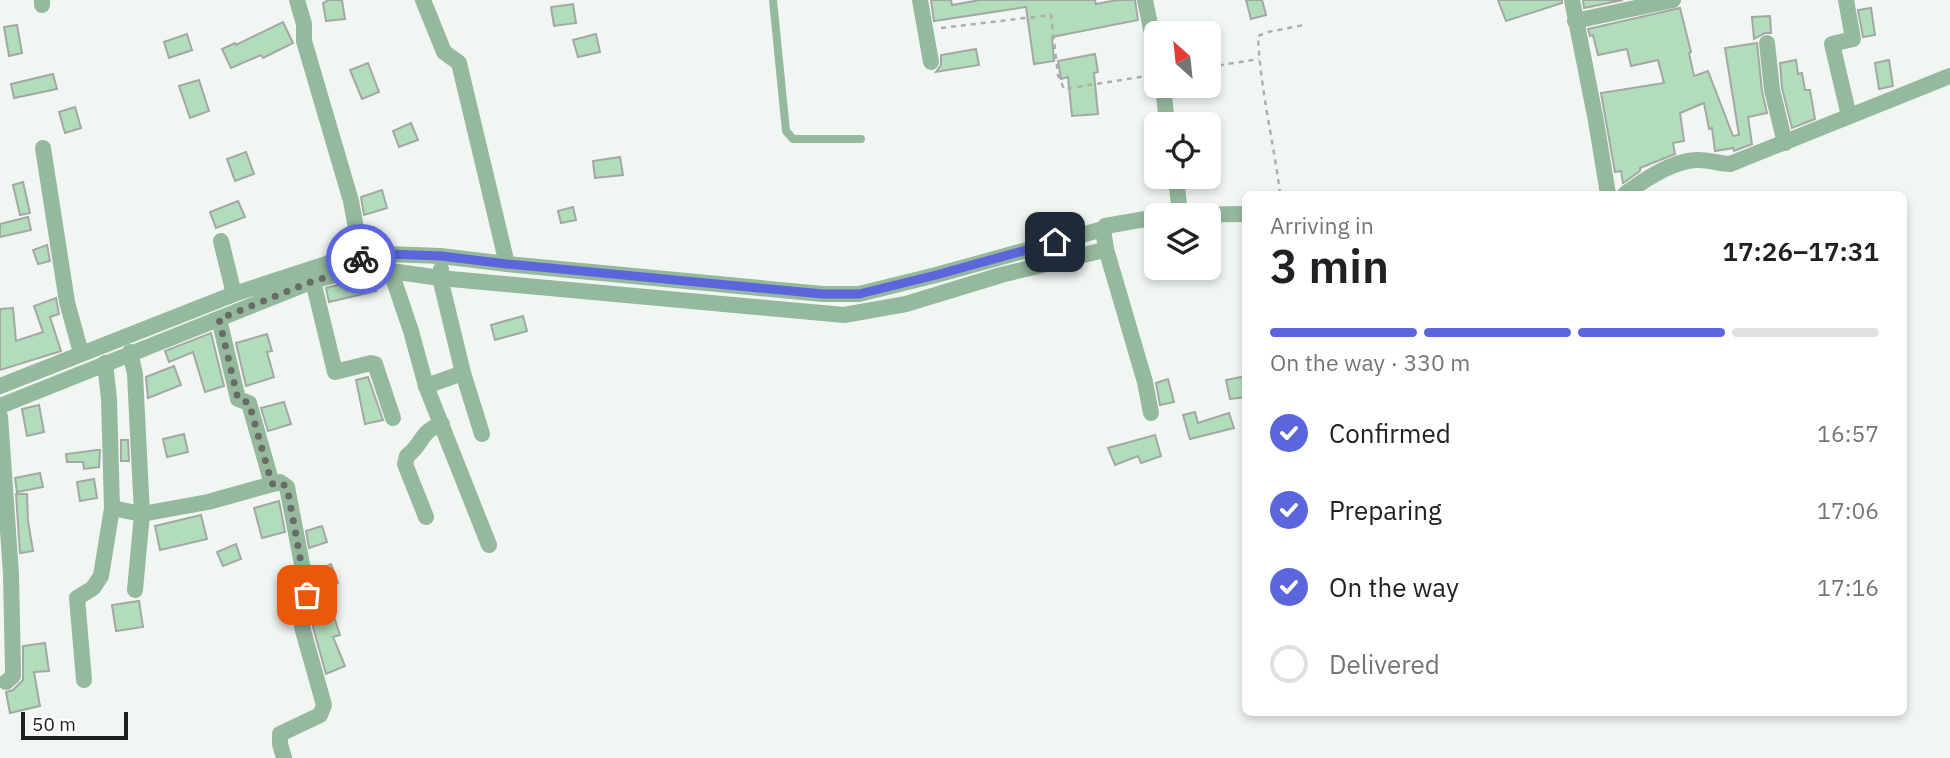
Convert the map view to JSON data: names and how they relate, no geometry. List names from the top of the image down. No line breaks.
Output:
{"scale_bar":"50 m","north":"top left","page":{"heading":["3 min","Arriving in","17:26–17:31"],"bar":"On the way · 330 m","list":[["Confirmed","16:57"],["Preparing","17:06"],["On the way","17:16"],"Delivered"],"scale":"50 m"}}
